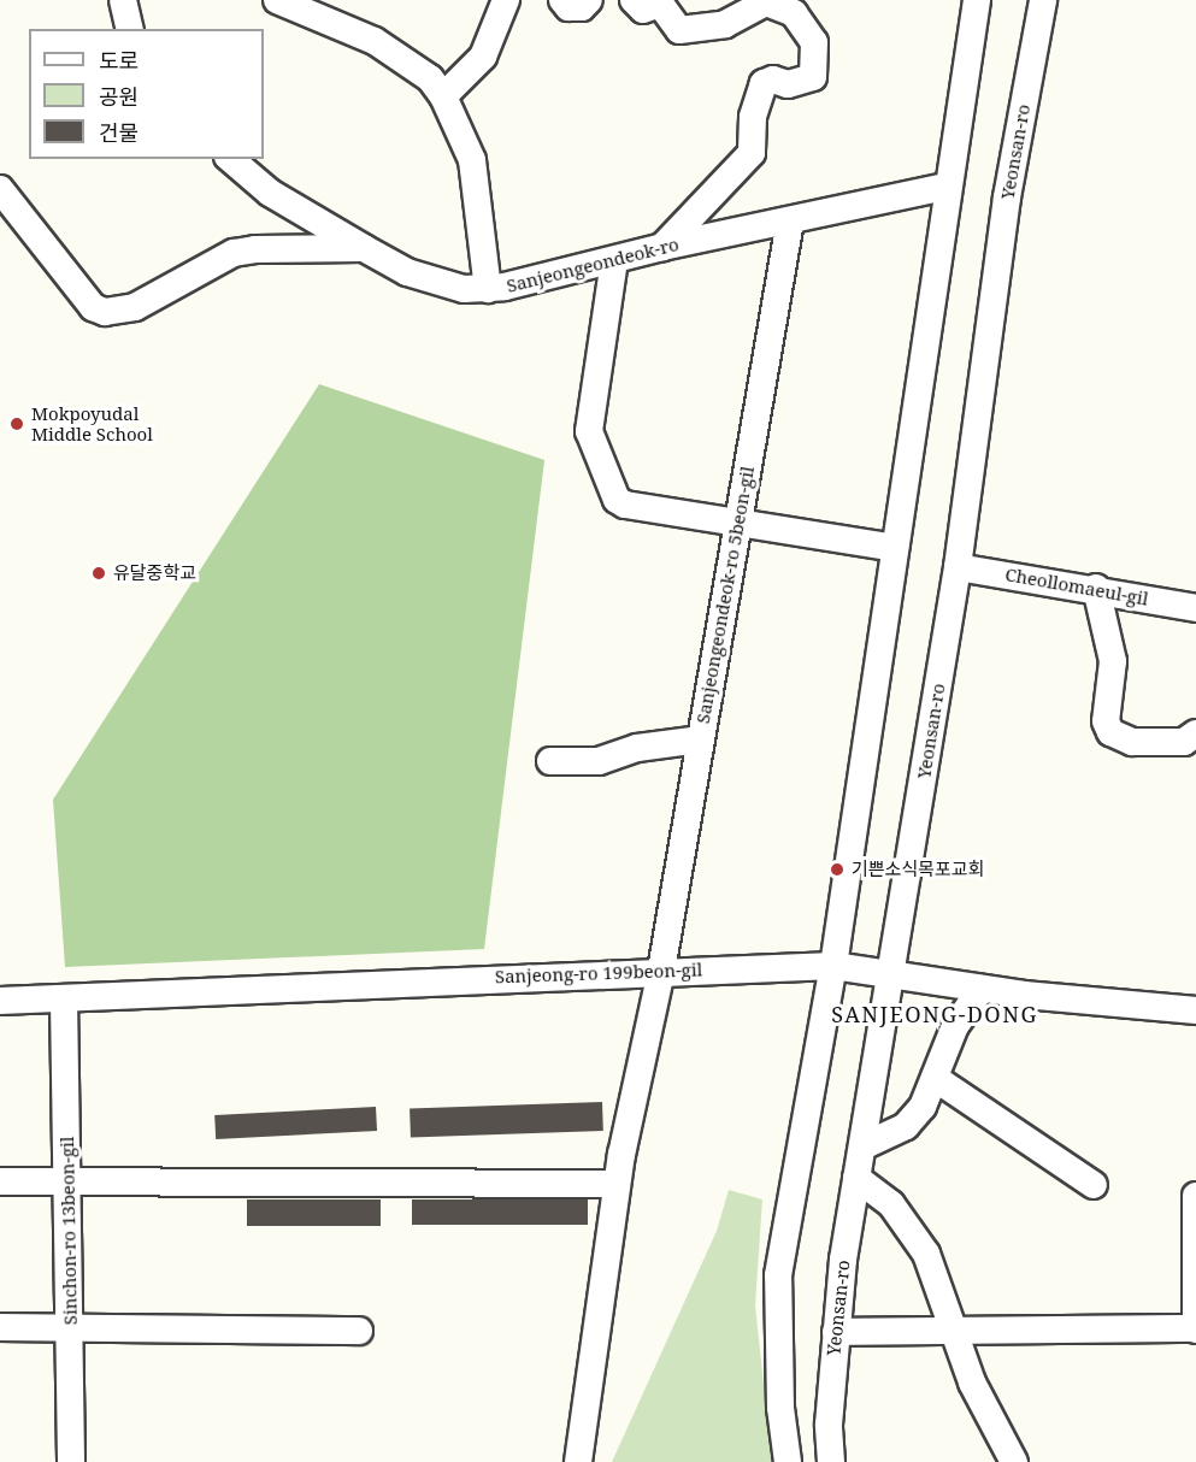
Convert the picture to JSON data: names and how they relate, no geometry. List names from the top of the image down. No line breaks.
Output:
{"streets":{"street":["Yeonsan-ro","Sanjeongeondeok-ro","Cheollomaeul-gil","Sanjeongeondeok-ro 5beon-gil","Sanjeong-ro 199beon-gil","Sinchon-ro 13beon-gil"]},"crossings":[["Yeonsan-ro","Cheollomaeul-gil"],["Yeonsan-ro","Sanjeong-ro 199beon-gil"],["Sanjeongeondeok-ro","Sanjeongeondeok-ro 5beon-gil"],["Sanjeongeondeok-ro 5beon-gil","Sanjeong-ro 199beon-gil"],["Sanjeong-ro 199beon-gil","Sinchon-ro 13beon-gil"]],"districts":["SANJEONG-DONG"],"places":["Mokpoyudal Middle School","유달중학교","기쁜소식목포교회"],"legend":["도로","공원","건물"]}
